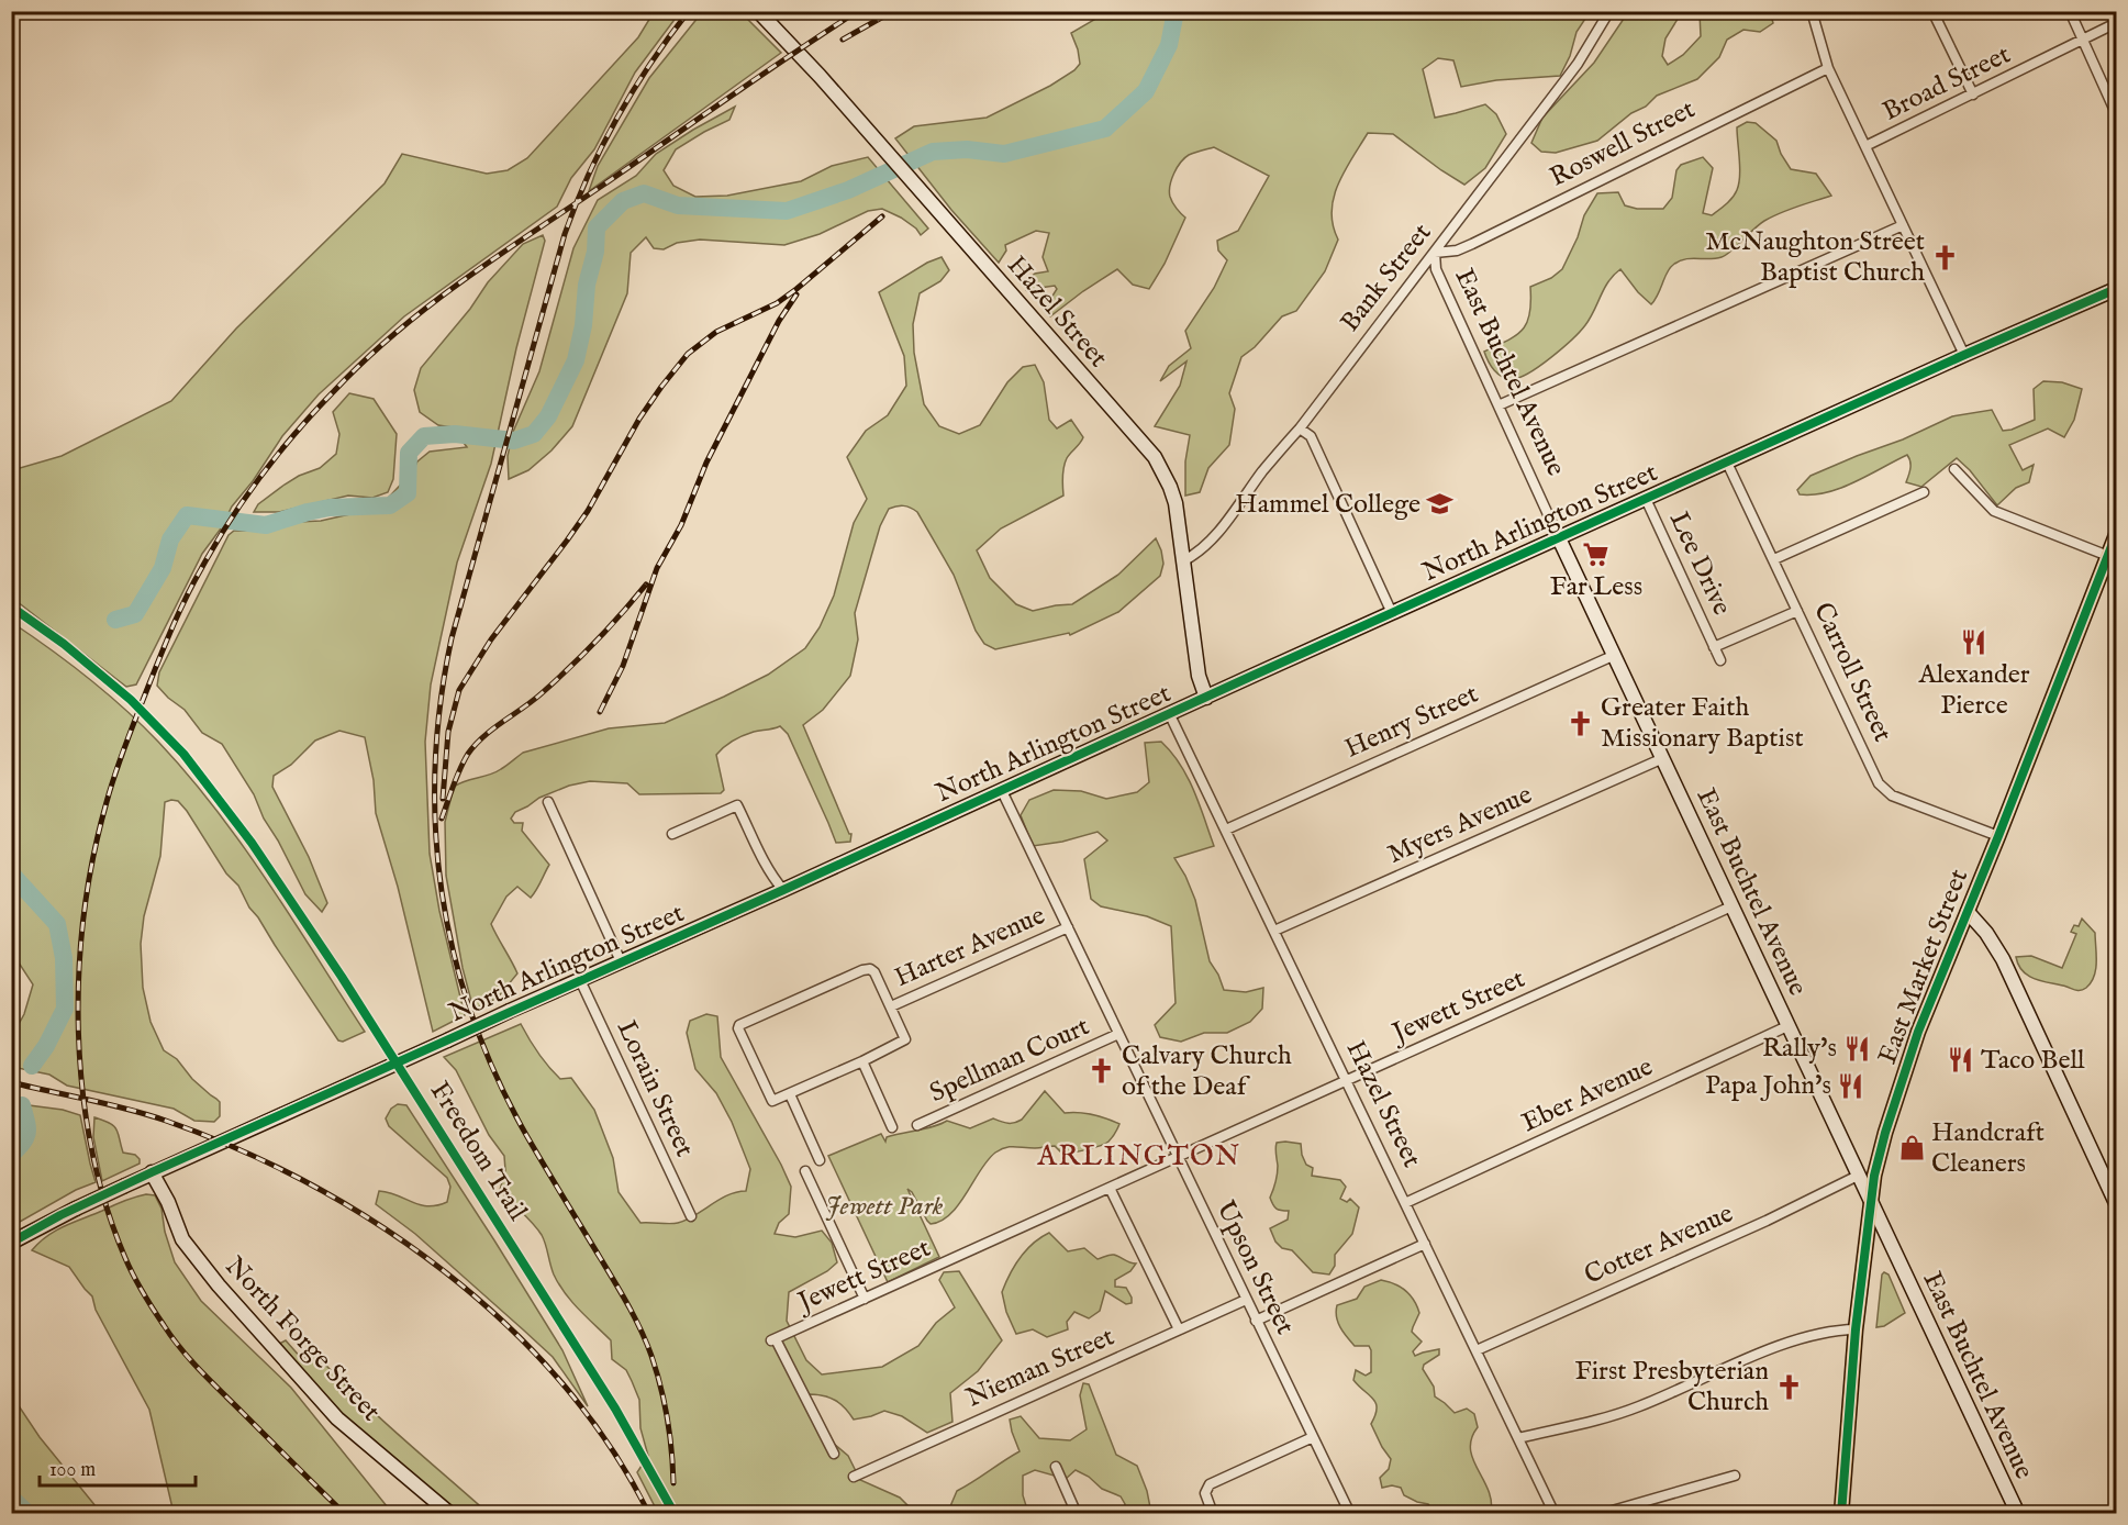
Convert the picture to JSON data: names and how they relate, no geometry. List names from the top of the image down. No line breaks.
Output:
{"streets":{"main road":["East Market Street"],"street":["Broad Street","Roswell Street","Bank Street","Hazel Street","East Buchtel Avenue","North Arlington Street","Lee Drive","Carroll Street","Henry Street","Myers Avenue","Harter Avenue","Jewett Street","Spellman Court","Lorain Street","Eber Avenue","Cotter Avenue","Upson Street","North Forge Street","Nieman Street"],"cycle path":["Freedom Trail"]},"crossings":[["Roswell Street","Bank Street"],["Roswell Street","East Buchtel Avenue"],["Bank Street","Hazel Street"],["Bank Street","East Buchtel Avenue"],["Hazel Street","North Arlington Street"],["Hazel Street","Henry Street"],["Hazel Street","Myers Avenue"],["Hazel Street","Jewett Street"],["Hazel Street","Eber Avenue"],["Hazel Street","Cotter Avenue"],["East Buchtel Avenue","North Arlington Street"],["East Buchtel Avenue","Henry Street"],["East Buchtel Avenue","Myers Avenue"],["East Buchtel Avenue","East Market Street"],["East Buchtel Avenue","Jewett Street"],["East Buchtel Avenue","Eber Avenue"],["East Buchtel Avenue","Cotter Avenue"],["North Arlington Street","Lee Drive"],["North Arlington Street","Carroll Street"],["North Arlington Street","Lorain Street"],["North Arlington Street","Upson Street"],["North Arlington Street","North Forge Street"],["Lee Drive","Carroll Street"],["Carroll Street","East Market Street"],["Harter Avenue","Upson Street"],["Jewett Street","Upson Street"],["Spellman Court","Upson Street"],["Upson Street","Nieman Street"]],"districts":["ARLINGTON"],"parks":["Jewett Park"],"places":{"church":["McNaughton Street Baptist Church","Greater Faith Missionary Baptist","Calvary Church of the Deaf","First Presbyterian Church"],"school or university":["Hammel College"],"supermarket":["Far Less"],"restaurant":["Alexander Pierce","Rally's","Taco Bell","Papa John's"],"shop":["Handcraft Cleaners"]},"scale_bar":"100 m"}
